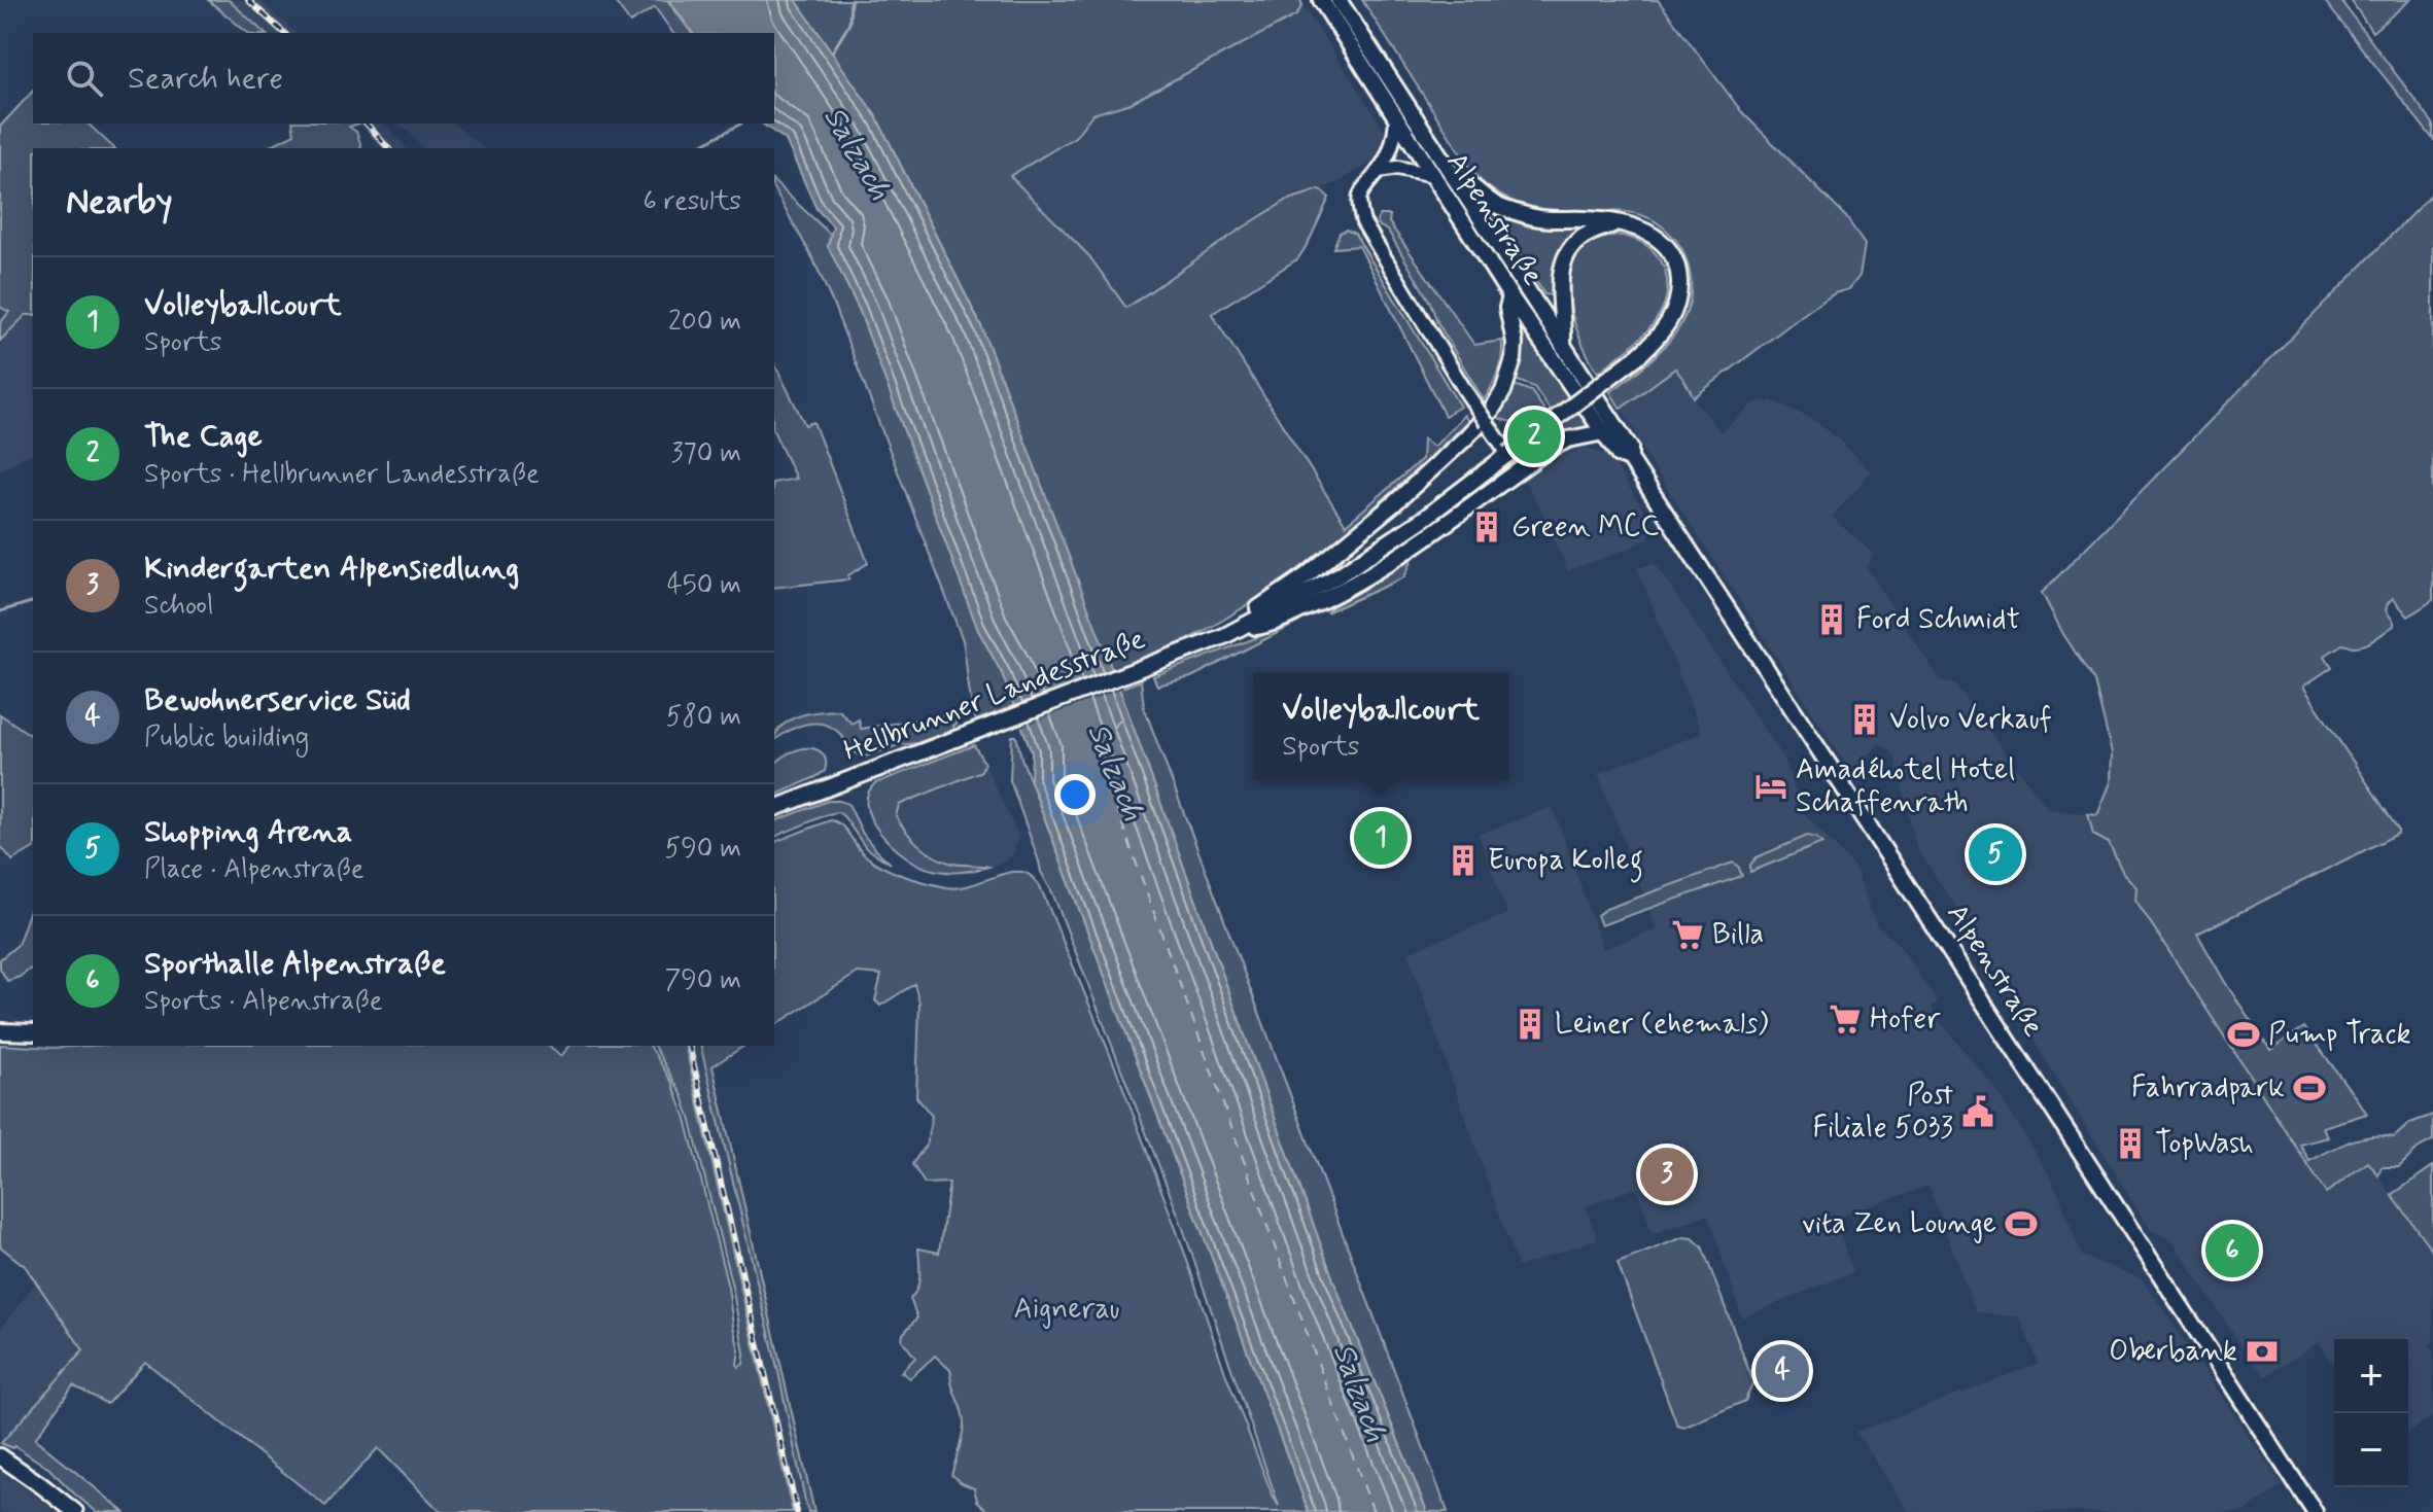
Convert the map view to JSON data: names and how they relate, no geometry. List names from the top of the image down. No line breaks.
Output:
{"streets":{"main road":["Alpenstraße","Hellbrunner Landesstraße"]},"crossings":[["Alpenstraße","Hellbrunner Landesstraße"]],"water":["Salzach"],"parks":["Aignerau"],"places":{"building":["Green MCC","Ford Schmidt","Volvo Verkauf","Europa Kolleg","Leiner (ehemals)","TopWash"],"hotel":["Amadéhotel Hotel Schaffenrath"],"supermarket":["Billa","Hofer"],"sports":["Pump Track","Fahrradpark","vita Zen Lounge"],"public building":["Post Filiale 5033"],"bank":["Oberbank"]},"page":{"search":"Search here","heading":["Nearby","6 results"],"list":[{"mark":"1","name":"Volleyballcourt","note":"Sports","value":"200 m"},{"mark":"2","name":"The Cage","note":"Sports · Hellbrunner Landesstraße","value":"370 m"},{"mark":"3","name":"Kindergarten Alpensiedlung","note":"School","value":"450 m"},{"mark":"4","name":"Bewohnerservice Süd","note":"Public building","value":"580 m"},{"mark":"5","name":"Shopping Arena","note":"Place · Alpenstraße","value":"590 m"},{"mark":"6","name":"Sporthalle Alpenstraße","note":"Sports · Alpenstraße","value":"790 m"}],"pins":["2","1","5","3","6","4"],"popup":["Volleyballcourt","Sports"],"map_buttons":["+","−"]}}
